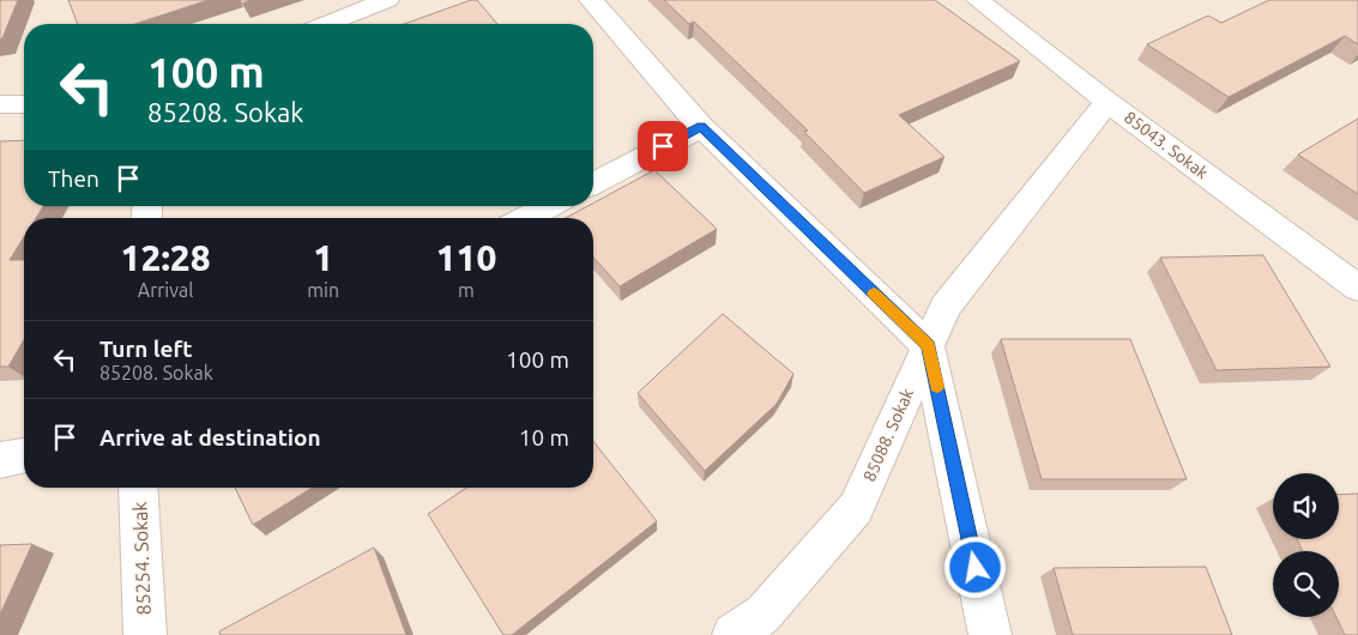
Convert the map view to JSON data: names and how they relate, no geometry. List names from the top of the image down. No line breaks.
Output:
{"streets":{"street":["85043. Sokak","85088. Sokak","85254. Sokak"]},"crossings":[["85043. Sokak","85088. Sokak"]],"page":{"turn":["100 m","85208. Sokak"],"then":"Then","eta":["12:28","Arrival","1","min","110","m"],"list":[{"name":"Turn left","note":"85208. Sokak","value":"100 m"},{"name":"Arrive at destination","value":"10 m"}]}}
